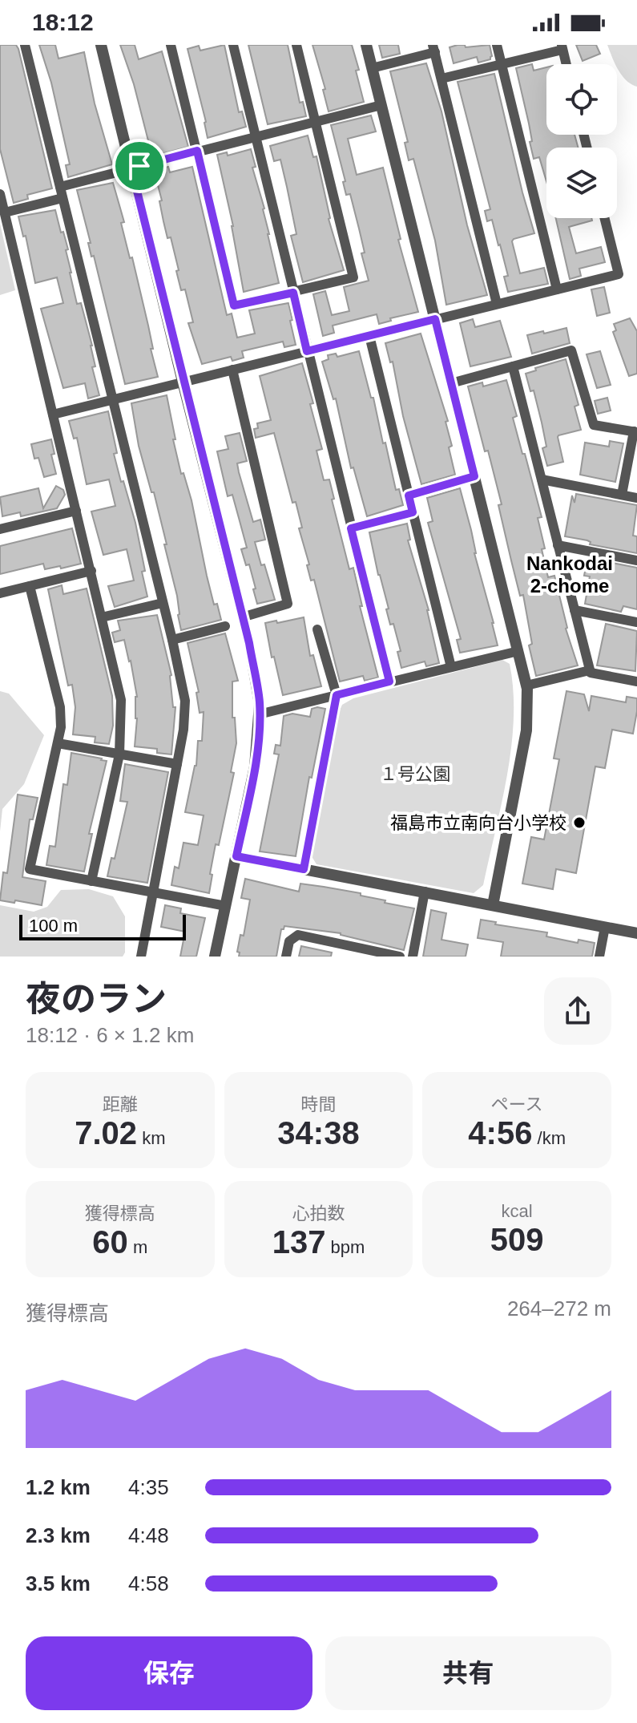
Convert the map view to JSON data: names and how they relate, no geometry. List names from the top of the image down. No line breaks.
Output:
{"districts":["Nankodai 2-chome"],"parks":["１号公園"],"places":["福島市立南向台小学校"],"scale_bar":"100 m","page":{"status":"18:12","scale":"100 m","heading":["夜のラン","18:12 · 6 × 1.2 km"],"stats":[["距離","7.02 km"],["時間","34:38"],["ペース","4:56 /km"],["獲得標高","60 m"],["心拍数","137 bpm"],["kcal","509"]],"chart":["獲得標高","264–272 m"],"list":[{"name":"1.2 km","note":"4:35"},{"name":"2.3 km","note":"4:48"},{"name":"3.5 km","note":"4:58"}],"buttons":["保存","共有"]}}
